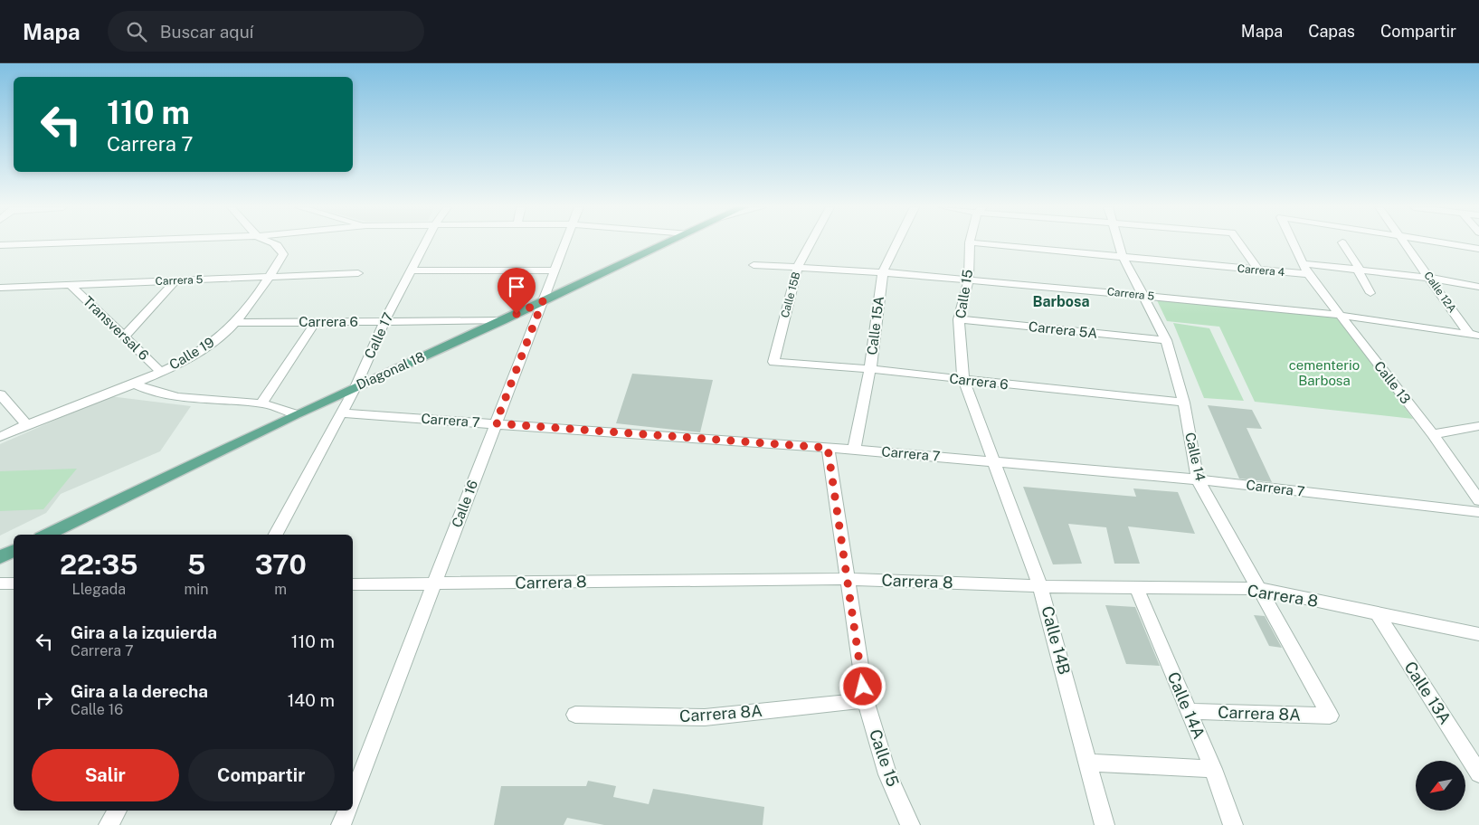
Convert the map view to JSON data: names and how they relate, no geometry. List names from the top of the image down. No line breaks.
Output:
{"streets":{"main road":["Diagonal 18"],"street":["Carrera 4","Carrera 5","Calle 12A","Calle 15","Calle 15B","Carrera 6","Calle 15A","Transversal 6","Carrera 5A","Calle 17","Calle 19","Calle 13","Carrera 7","Calle 14","Calle 16","Carrera 8","Calle 14B","Calle 13A","Calle 14A","Carrera 8A"]},"crossings":[["Carrera 4","Calle 12A"],["Carrera 4","Calle 13"],["Carrera 4","Calle 14"],["Carrera 5","Calle 12A"],["Carrera 5","Calle 15"],["Carrera 5","Calle 15B"],["Carrera 5","Calle 15A"],["Carrera 5","Transversal 6"],["Carrera 5","Calle 19"],["Carrera 5","Calle 13"],["Carrera 5","Calle 14"],["Calle 15","Carrera 6"],["Calle 15","Carrera 5A"],["Calle 15","Carrera 7"],["Calle 15","Carrera 8"],["Calle 15","Calle 14B"],["Calle 15","Carrera 8A"],["Calle 15B","Carrera 6"],["Carrera 6","Calle 15A"],["Carrera 6","Calle 17"],["Carrera 6","Calle 19"],["Carrera 6","Diagonal 18"],["Carrera 6","Calle 14"],["Calle 15A","Carrera 7"],["Transversal 6","Calle 19"],["Carrera 5A","Calle 14"],["Calle 17","Diagonal 18"],["Calle 17","Carrera 7"],["Diagonal 18","Calle 16"],["Carrera 7","Calle 14"],["Carrera 7","Calle 16"],["Carrera 7","Calle 14B"],["Calle 14","Carrera 8"],["Calle 14","Carrera 8A"],["Calle 16","Carrera 8"],["Carrera 8","Calle 14B"],["Carrera 8","Calle 13A"],["Carrera 8","Calle 14A"],["Calle 14A","Carrera 8A"]],"districts":["Barbosa"],"parks":["cementerio Barbosa"],"north":"bottom left","page":{"header":"Mapa","search":"Buscar aquí","nav":["Mapa","Capas","Compartir"],"turn":["110 m","Carrera 7"],"eta":["22:35","Llegada","5","min","370","m"],"list":[{"name":"Gira a la izquierda","note":"Carrera 7","value":"110 m"},{"name":"Gira a la derecha","note":"Calle 16","value":"140 m"}],"buttons":["Salir","Compartir"]}}
